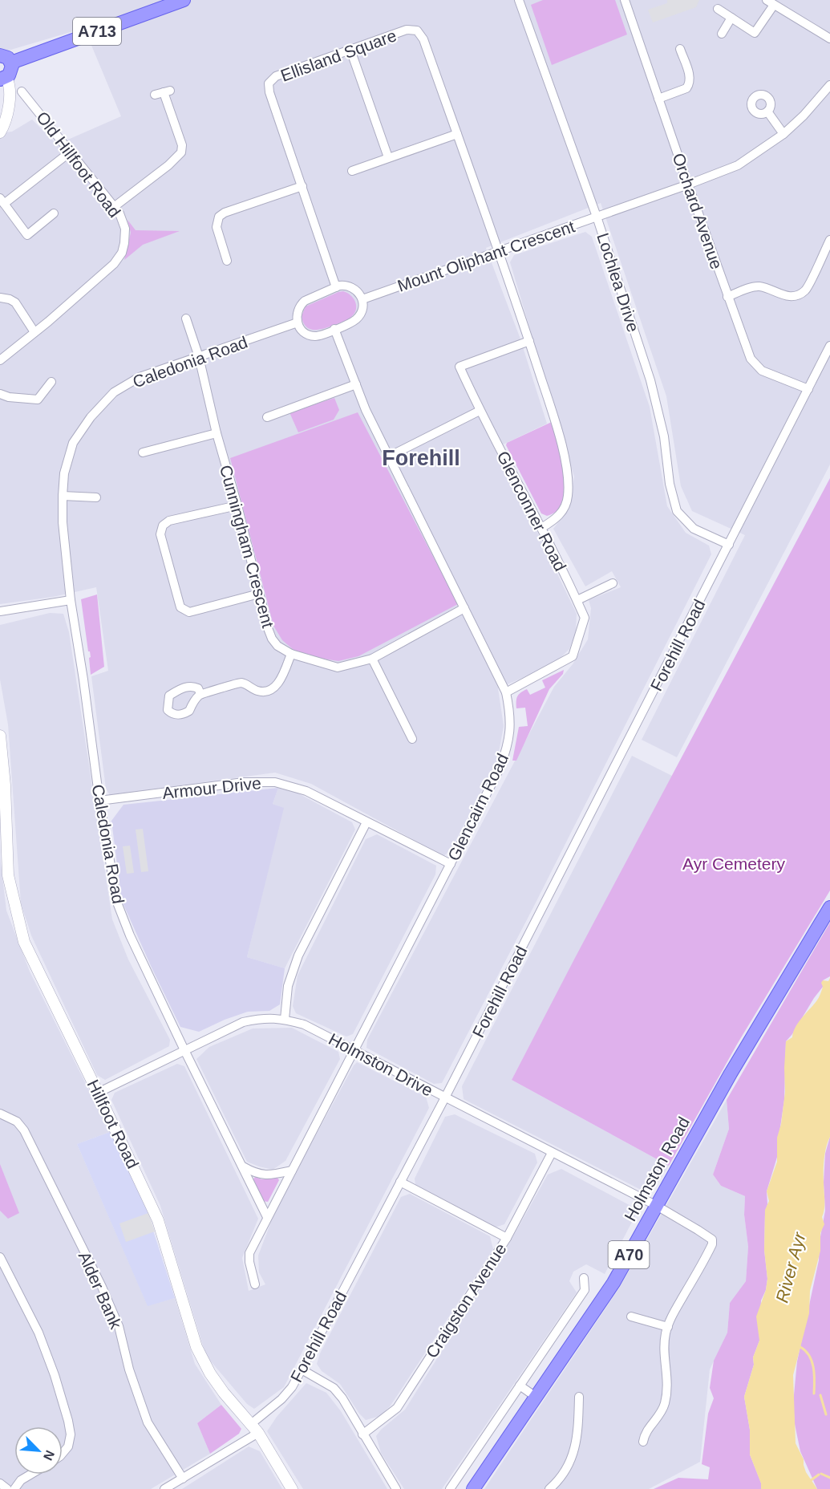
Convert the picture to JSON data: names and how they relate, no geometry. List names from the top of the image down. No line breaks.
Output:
{"streets":{"main road":["A713","Holmston Road","A70"],"street":["Ellisland Square","Old Hillfoot Road","Orchard Avenue","Mount Oliphant Crescent","Lochlea Drive","Caledonia Road","Glenconner Road","Cunningham Crescent","Forehill Road","Armour Drive","Glencairn Road","Holmston Drive","Hillfoot Road","Alder Bank","Craigston Avenue"]},"crossings":[["Ellisland Square","Mount Oliphant Crescent"],["Ellisland Square","Caledonia Road"],["Ellisland Square","Glenconner Road"],["Ellisland Square","Glencairn Road"],["Orchard Avenue","Mount Oliphant Crescent"],["Orchard Avenue","Forehill Road"],["Mount Oliphant Crescent","Lochlea Drive"],["Mount Oliphant Crescent","Caledonia Road"],["Mount Oliphant Crescent","Glencairn Road"],["Lochlea Drive","Forehill Road"],["Caledonia Road","Cunningham Crescent"],["Caledonia Road","Armour Drive"],["Caledonia Road","Glencairn Road"],["Caledonia Road","Holmston Drive"],["Glenconner Road","Glencairn Road"],["Cunningham Crescent","Glencairn Road"],["Forehill Road","Holmston Drive"],["Forehill Road","Hillfoot Road"],["Forehill Road","Alder Bank"],["Armour Drive","Glencairn Road"],["Glencairn Road","Holmston Drive"],["Holmston Drive","Hillfoot Road"],["Holmston Drive","Holmston Road"],["Holmston Drive","Craigston Avenue"]],"districts":["Forehill"],"water":["River Ayr"],"parks":["Ayr Cemetery"],"north":"bottom right"}
